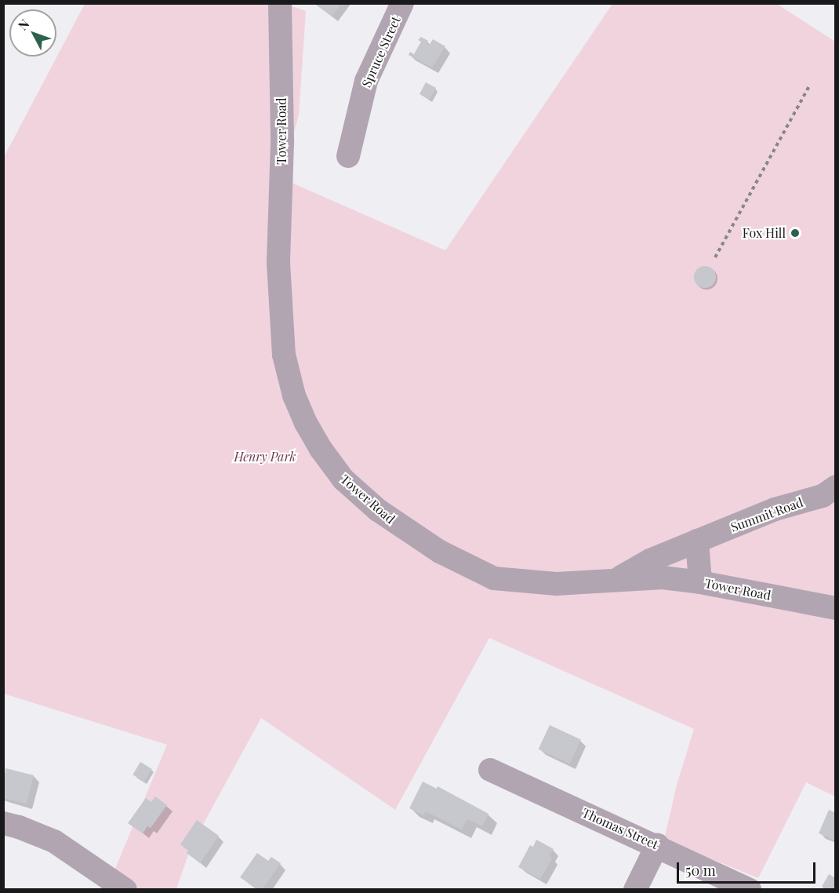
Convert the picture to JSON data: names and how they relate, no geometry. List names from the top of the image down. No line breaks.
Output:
{"streets":{"street":["Spruce Street","Tower Road","Summit Road","Thomas Street"]},"crossings":[["Tower Road","Summit Road"]],"parks":["Henry Park"],"places":["Fox Hill"],"scale_bar":"50 m","north":"top left"}
